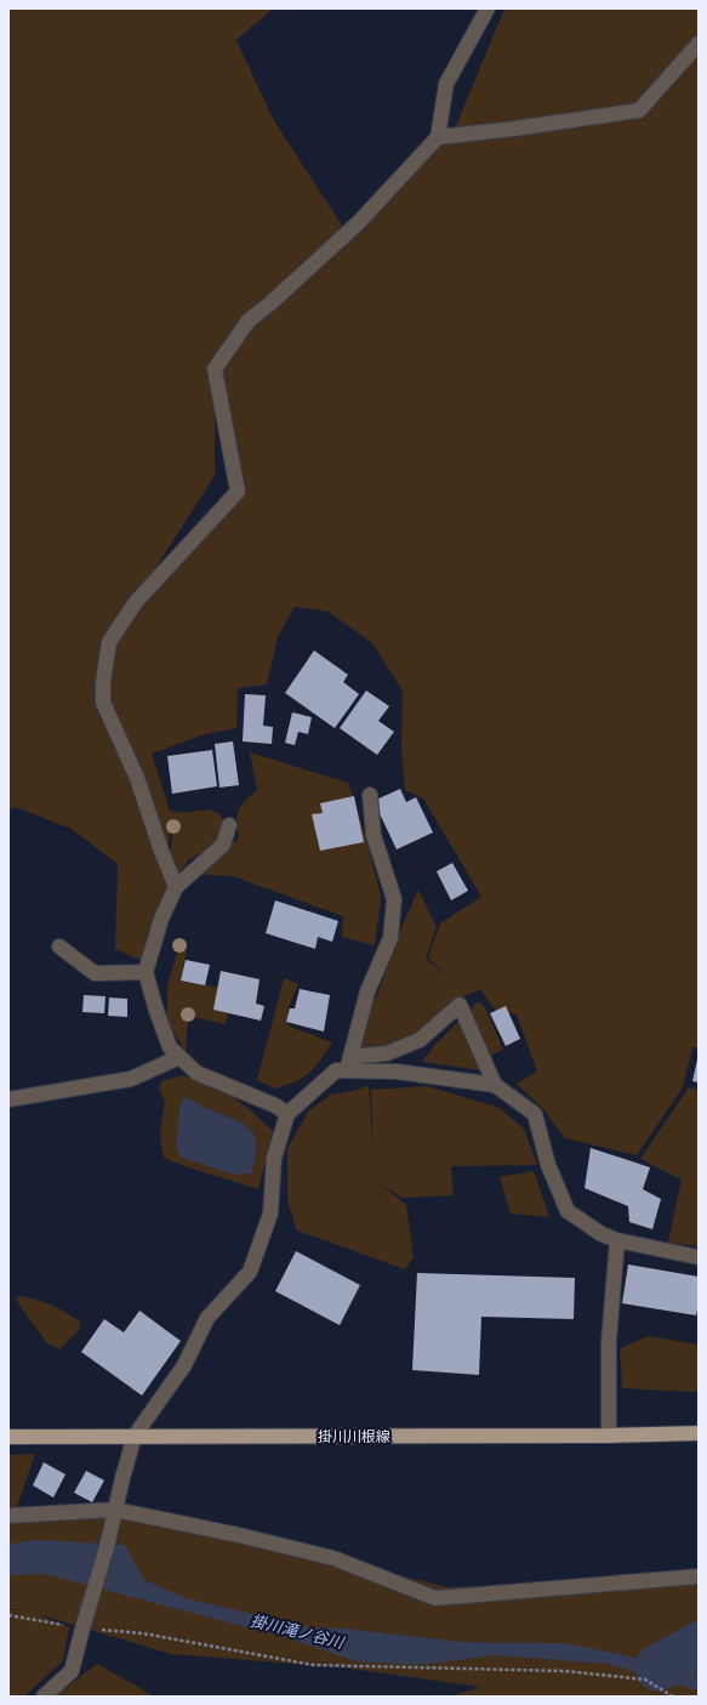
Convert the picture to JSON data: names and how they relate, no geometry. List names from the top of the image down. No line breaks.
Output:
{"streets":{"main road":["掛川川根線"]},"water":["掛川滝ノ谷川"]}
